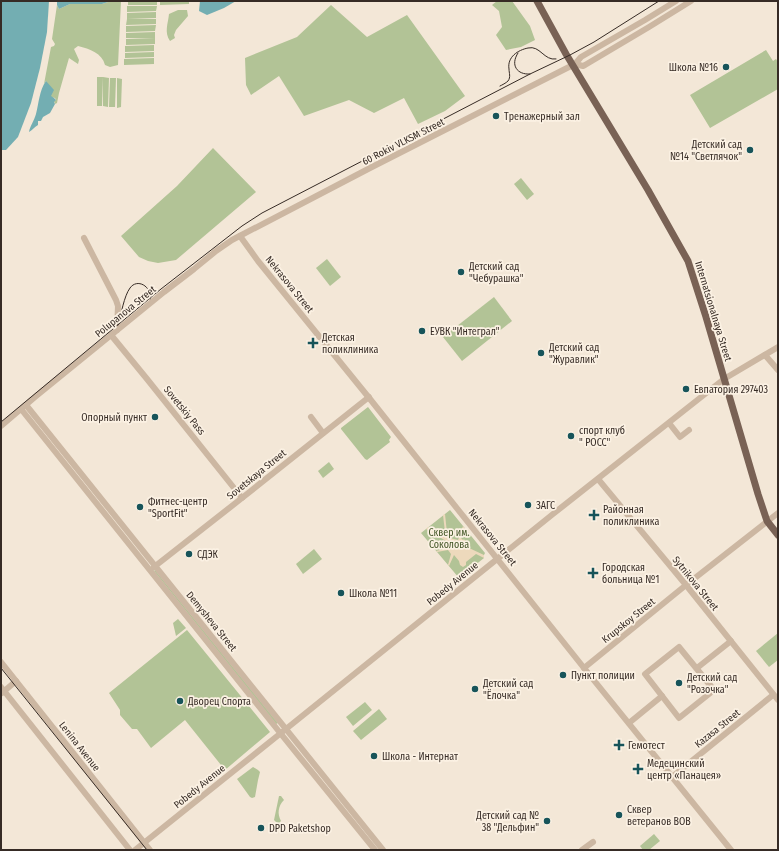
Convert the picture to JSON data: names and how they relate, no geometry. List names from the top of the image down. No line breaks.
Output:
{"streets":{"main road":["Internatsionalnaya Street"],"street":["60 Rokiv VLKSM Street","Nekrasova Street","Polupanova Street","Sovetskiy Pass","Sovetskaya Street","Pobedy Avenue","Sytnikova Street","Krupskoy Street","Demysheva Street","Kazasa Street","Lenina Avenue"]},"crossings":[["60 Rokiv VLKSM Street","Nekrasova Street"],["60 Rokiv VLKSM Street","Polupanova Street"],["60 Rokiv VLKSM Street","Internatsionalnaya Street"],["Nekrasova Street","Polupanova Street"],["Nekrasova Street","Sovetskaya Street"],["Nekrasova Street","Pobedy Avenue"],["Nekrasova Street","Krupskoy Street"],["Nekrasova Street","Kazasa Street"],["Polupanova Street","Sovetskiy Pass"],["Polupanova Street","Demysheva Street"],["Internatsionalnaya Street","Pobedy Avenue"],["Internatsionalnaya Street","Krupskoy Street"],["Sovetskiy Pass","Sovetskaya Street"],["Sovetskaya Street","Demysheva Street"],["Pobedy Avenue","Sytnikova Street"],["Pobedy Avenue","Demysheva Street"],["Pobedy Avenue","Lenina Avenue"],["Sytnikova Street","Krupskoy Street"],["Sytnikova Street","Kazasa Street"]],"parks":["Сквер им. Соколова"],"places":{"other":["Школа №16","Тренажерный зал","Детский сад №14 \"Светлячок\"","Детский сад \"Чебурашка\"","ЕУВК \"Интеграл\"","Детский сад \"Журавлик\"","Евпатория 297403","Опорный пункт","спорт клуб \" РОСС\"","ЗАГС","Фитнес-центр \"SportFit\"","СДЭК","Школа №11","Пункт полиции","Детский сад \"Розочка\"","Детский сад \"Ёлочка\"","Дворец Спорта","Школа - Интернат","Сквер ветеранов ВОВ","Детский сад № 38 \"Дельфин\"","DPD Paketshop"],"health":["Детская поликлиника","Районная поликлиника","Городская больница №1","Гемотест","Медецинский центр «Панацея»"]}}
